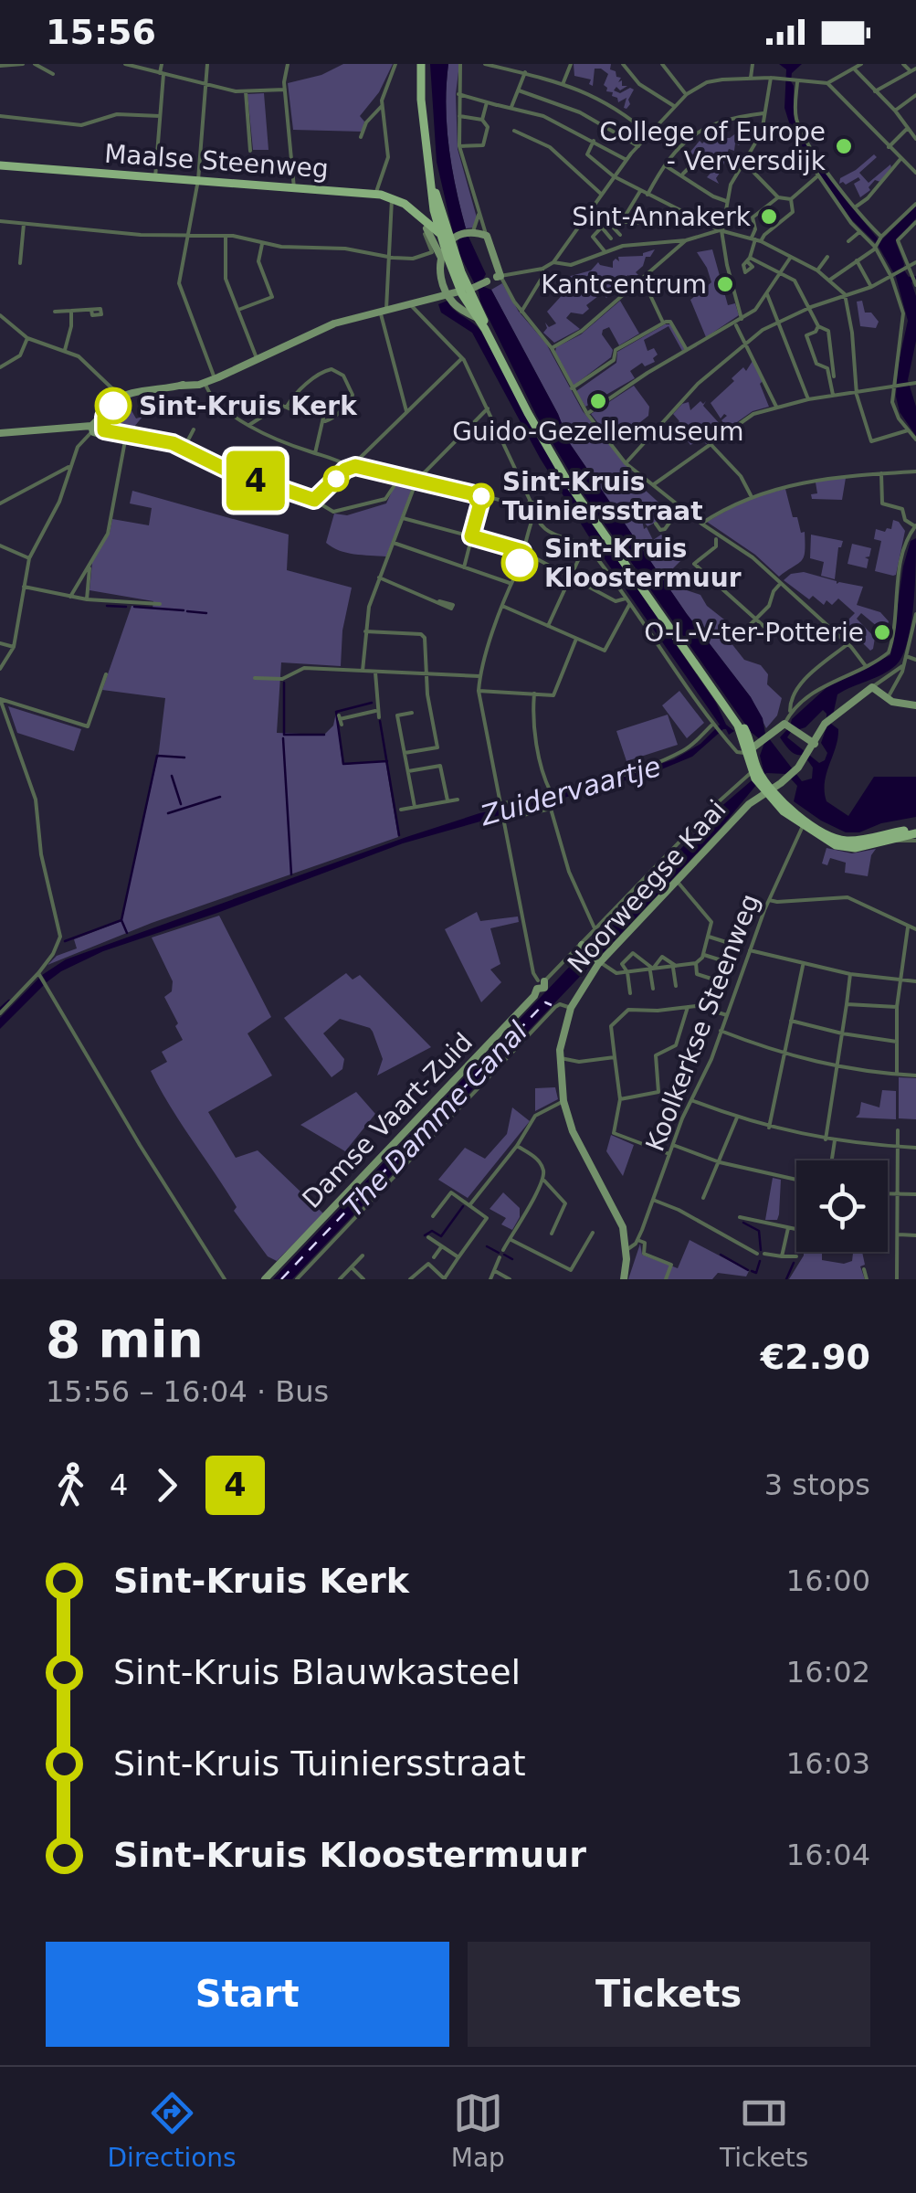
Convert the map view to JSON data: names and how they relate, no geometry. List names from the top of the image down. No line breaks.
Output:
{"streets":{"main road":["Maalse Steenweg"],"street":["Noorweegse Kaai","Koolkerkse Steenweg","Damse Vaart-Zuid"]},"water":["Zuidervaartje","The Damme Canal"],"places":["College of Europe - Verversdijk","Sint-Annakerk","Kantcentrum","Guido-Gezellemuseum","Sint-Kruis Kerk","Sint-Kruis Tuiniersstraat","Sint-Kruis Kloostermuur","O-L-V-ter-Potterie"],"lines":["bus line 4"],"page":{"status":"15:56","on_map":"4","heading":["8 min","15:56 – 16:04 · Bus","€2.90"],"legs":["4","4","3 stops"],"list":[{"name":"Sint-Kruis Kerk","value":"16:00"},{"name":"Sint-Kruis Blauwkasteel","value":"16:02"},{"name":"Sint-Kruis Tuiniersstraat","value":"16:03"},{"name":"Sint-Kruis Kloostermuur","value":"16:04"}],"buttons":["Start","Tickets"],"tabs":["Directions","Map","Tickets"]}}
